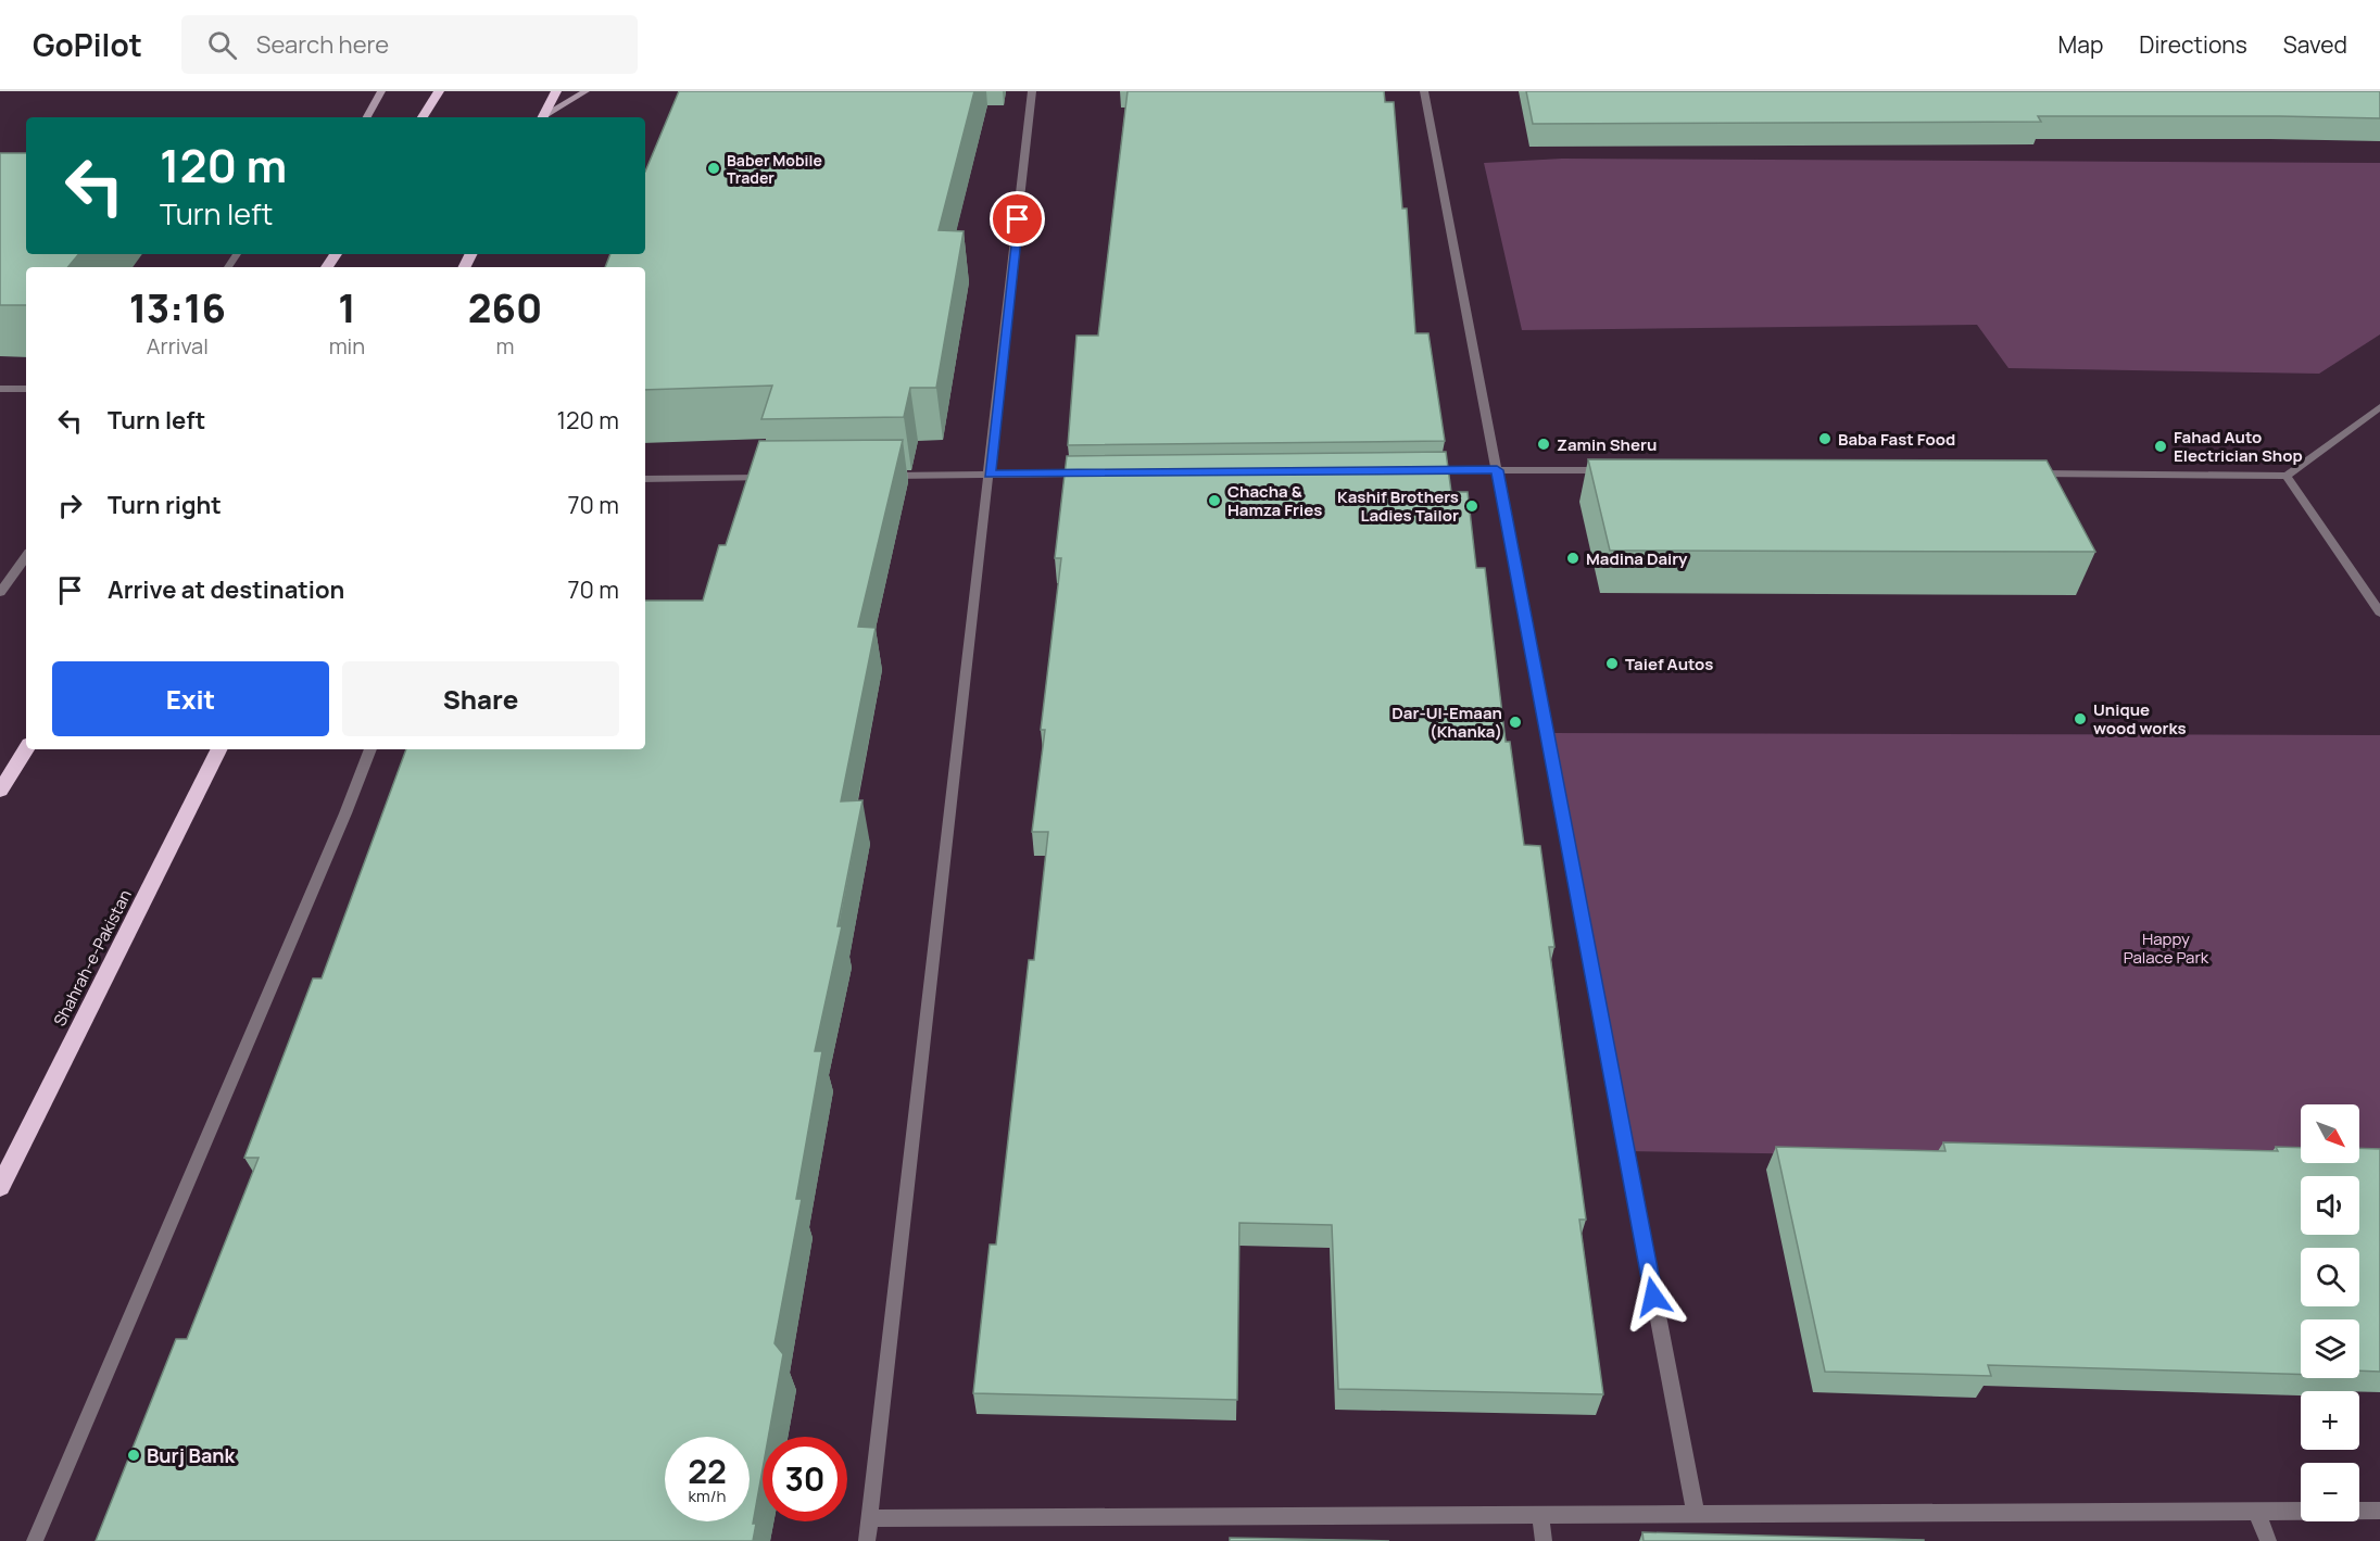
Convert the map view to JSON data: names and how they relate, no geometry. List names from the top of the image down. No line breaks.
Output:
{"streets":{"highway":["Shahrah-e-Pakistan"]},"parks":["Happy Palace Park"],"places":["Baber Mobile Trader","Baba Fast Food","Zamin Sheru","Fahad Auto Electrician Shop","Chacha & Hamza Fries","Kashif Brothers Ladies Tailor","Madina Dairy","Taief Autos","Unique wood works","Dar-Ul-Emaan (Khanka)","Burj Bank"],"north":"bottom right","page":{"header":"GoPilot","search":"Search here","nav":["Map","Directions","Saved"],"turn":["120 m","Turn left"],"eta":["13:16","Arrival","1","min","260","m"],"list":[{"name":"Turn left","value":"120 m"},{"name":"Turn right","value":"70 m"},{"name":"Arrive at destination","value":"70 m"}],"buttons":["Exit","Share"],"map_buttons":["+","−"],"speed":"22 km/h","limit":"30"}}
